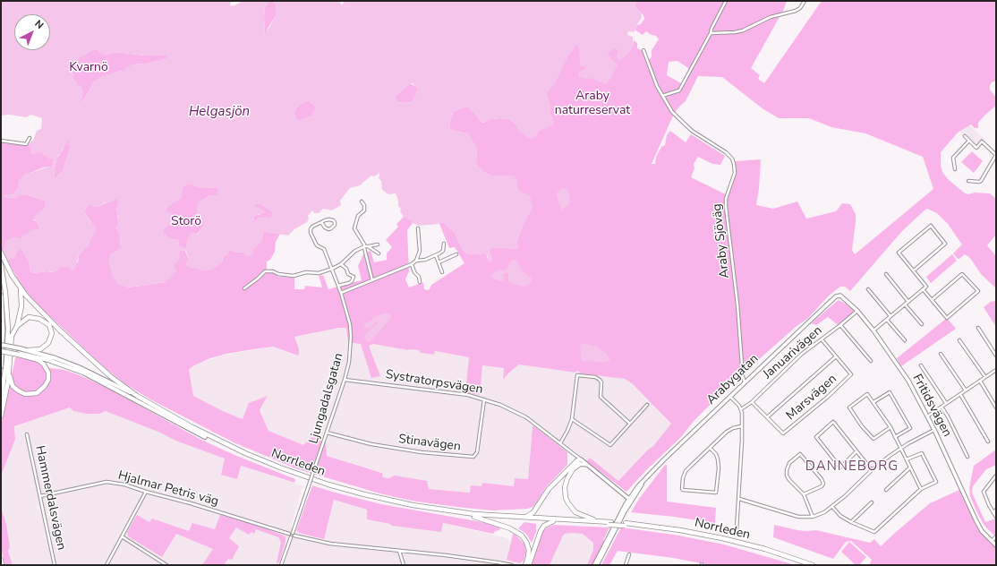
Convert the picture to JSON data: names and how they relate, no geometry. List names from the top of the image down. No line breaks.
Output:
{"streets":{"highway":["Norrleden"],"street":["Araby Sjöväg","Januarivägen","Arabygatan","Systratorpsvägen","Marsvägen","Ljungadalsgatan","Fritidsvägen","Stinavägen","Hjalmar Petris väg","Hammerdalsvägen"]},"crossings":[["Araby Sjöväg","Arabygatan"],["Januarivägen","Fritidsvägen"],["Arabygatan","Systratorpsvägen"],["Arabygatan","Fritidsvägen"],["Systratorpsvägen","Ljungadalsgatan"],["Systratorpsvägen","Stinavägen"],["Ljungadalsgatan","Stinavägen"],["Hjalmar Petris väg","Hammerdalsvägen"]],"districts":["DANNEBORG"],"water":["Helgasjön"],"parks":["Kvarnö","Araby naturreservat","Storö"],"north":"top right"}
